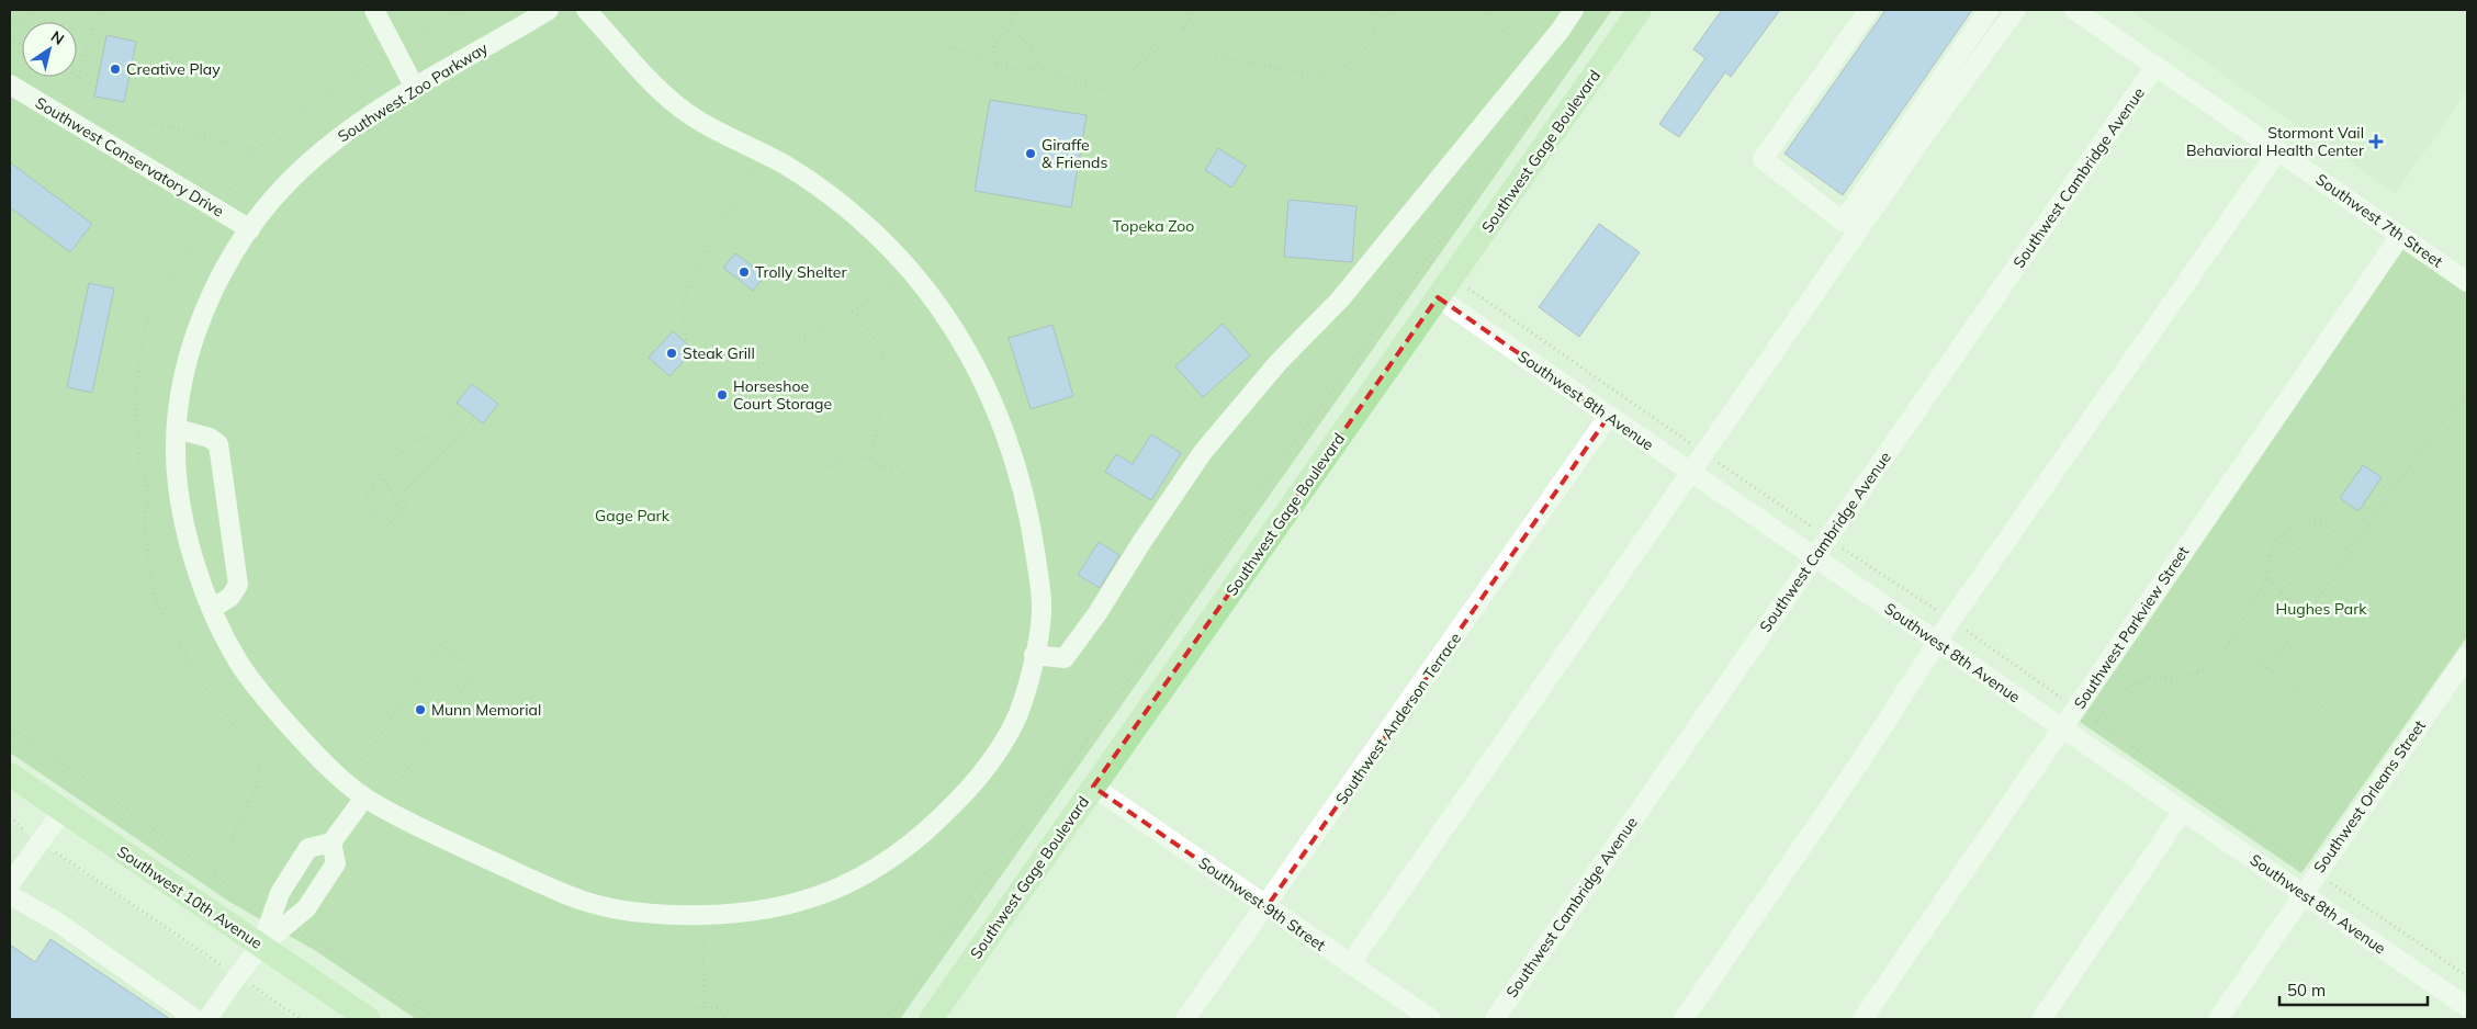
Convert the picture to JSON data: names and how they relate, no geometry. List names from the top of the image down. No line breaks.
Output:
{"streets":{"main road":["Southwest Gage Boulevard","Southwest 10th Avenue"],"street":["Southwest Zoo Parkway","Southwest Conservatory Drive","Southwest Cambridge Avenue","Southwest 7th Street","Southwest 8th Avenue","Southwest Parkview Street","Southwest Anderson Terrace","Southwest Orleans Street","Southwest 9th Street"]},"crossings":[["Southwest Zoo Parkway","Southwest Conservatory Drive"],["Southwest Gage Boulevard","Southwest 8th Avenue"],["Southwest Gage Boulevard","Southwest 9th Street"],["Southwest Cambridge Avenue","Southwest 7th Street"],["Southwest Cambridge Avenue","Southwest 8th Avenue"],["Southwest 7th Street","Southwest Parkview Street"],["Southwest 8th Avenue","Southwest Parkview Street"],["Southwest 8th Avenue","Southwest Anderson Terrace"],["Southwest 8th Avenue","Southwest Orleans Street"],["Southwest Anderson Terrace","Southwest 9th Street"]],"parks":["Topeka Zoo","Gage Park","Hughes Park"],"places":{"other":["Creative Play","Giraffe & Friends","Trolly Shelter","Steak Grill","Horseshoe Court Storage","Munn Memorial"],"health":["Stormont Vail Behavioral Health Center"]},"scale_bar":"50 m","north":"top right"}
